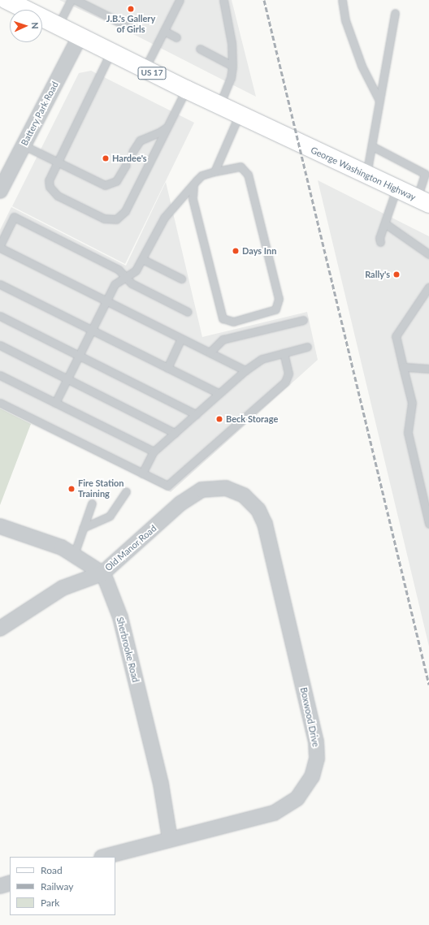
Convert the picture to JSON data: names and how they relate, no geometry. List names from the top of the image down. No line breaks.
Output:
{"streets":{"main road":["US 17","George Washington Highway"],"street":["Battery Park Road","Old Manor Road","Sherbrooke Road","Boxwood Drive"]},"crossings":[["US 17","Battery Park Road"],["US 17","George Washington Highway"],["Old Manor Road","Sherbrooke Road"],["Old Manor Road","Boxwood Drive"],["Sherbrooke Road","Boxwood Drive"]],"places":["J.B.'s Gallery of Girls","Hardee's","Days Inn","Rally's","Beck Storage","Fire Station Training"],"legend":["Road","Railway","Park"],"north":"right"}
